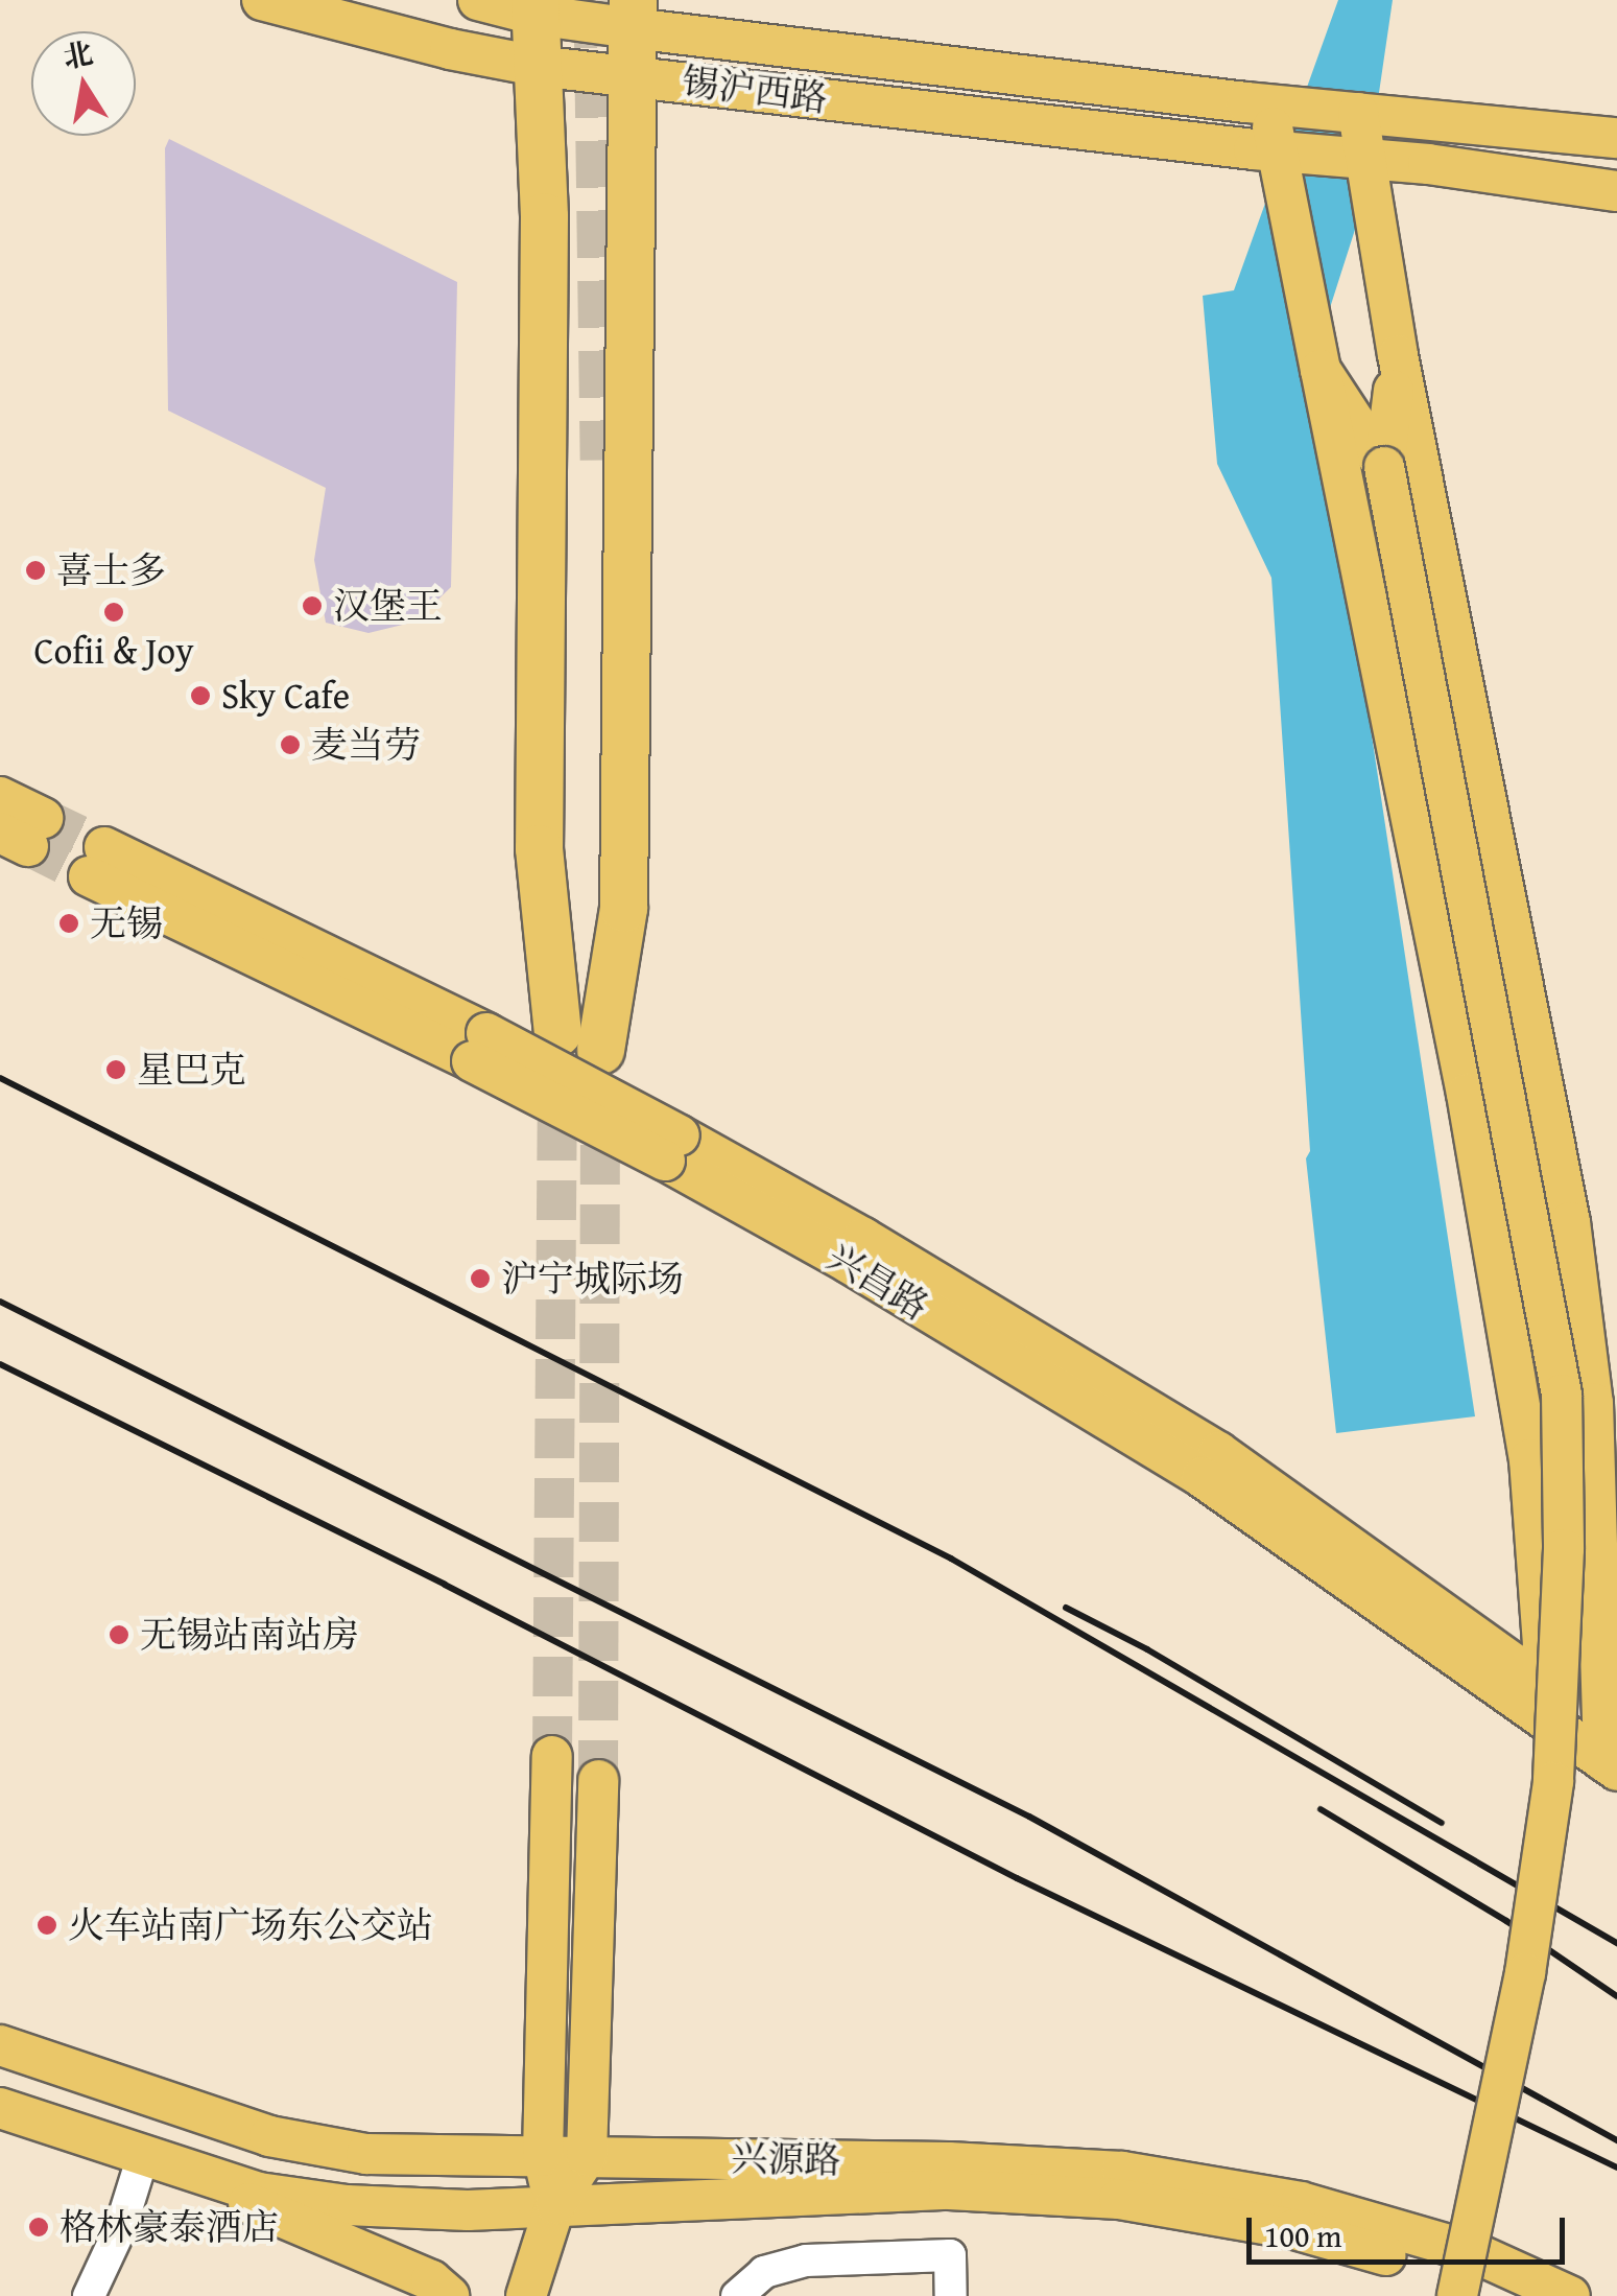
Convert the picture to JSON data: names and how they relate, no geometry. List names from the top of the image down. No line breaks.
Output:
{"streets":{"main road":["锡沪西路","兴昌路","兴源路"]},"places":["喜士多","汉堡王","Cofii & Joy","Sky Cafe","麦当劳","无锡","星巴克","沪宁城际场","无锡站南站房","火车站南广场东公交站","格林豪泰酒店"],"scale_bar":"100 m","north":"top"}
